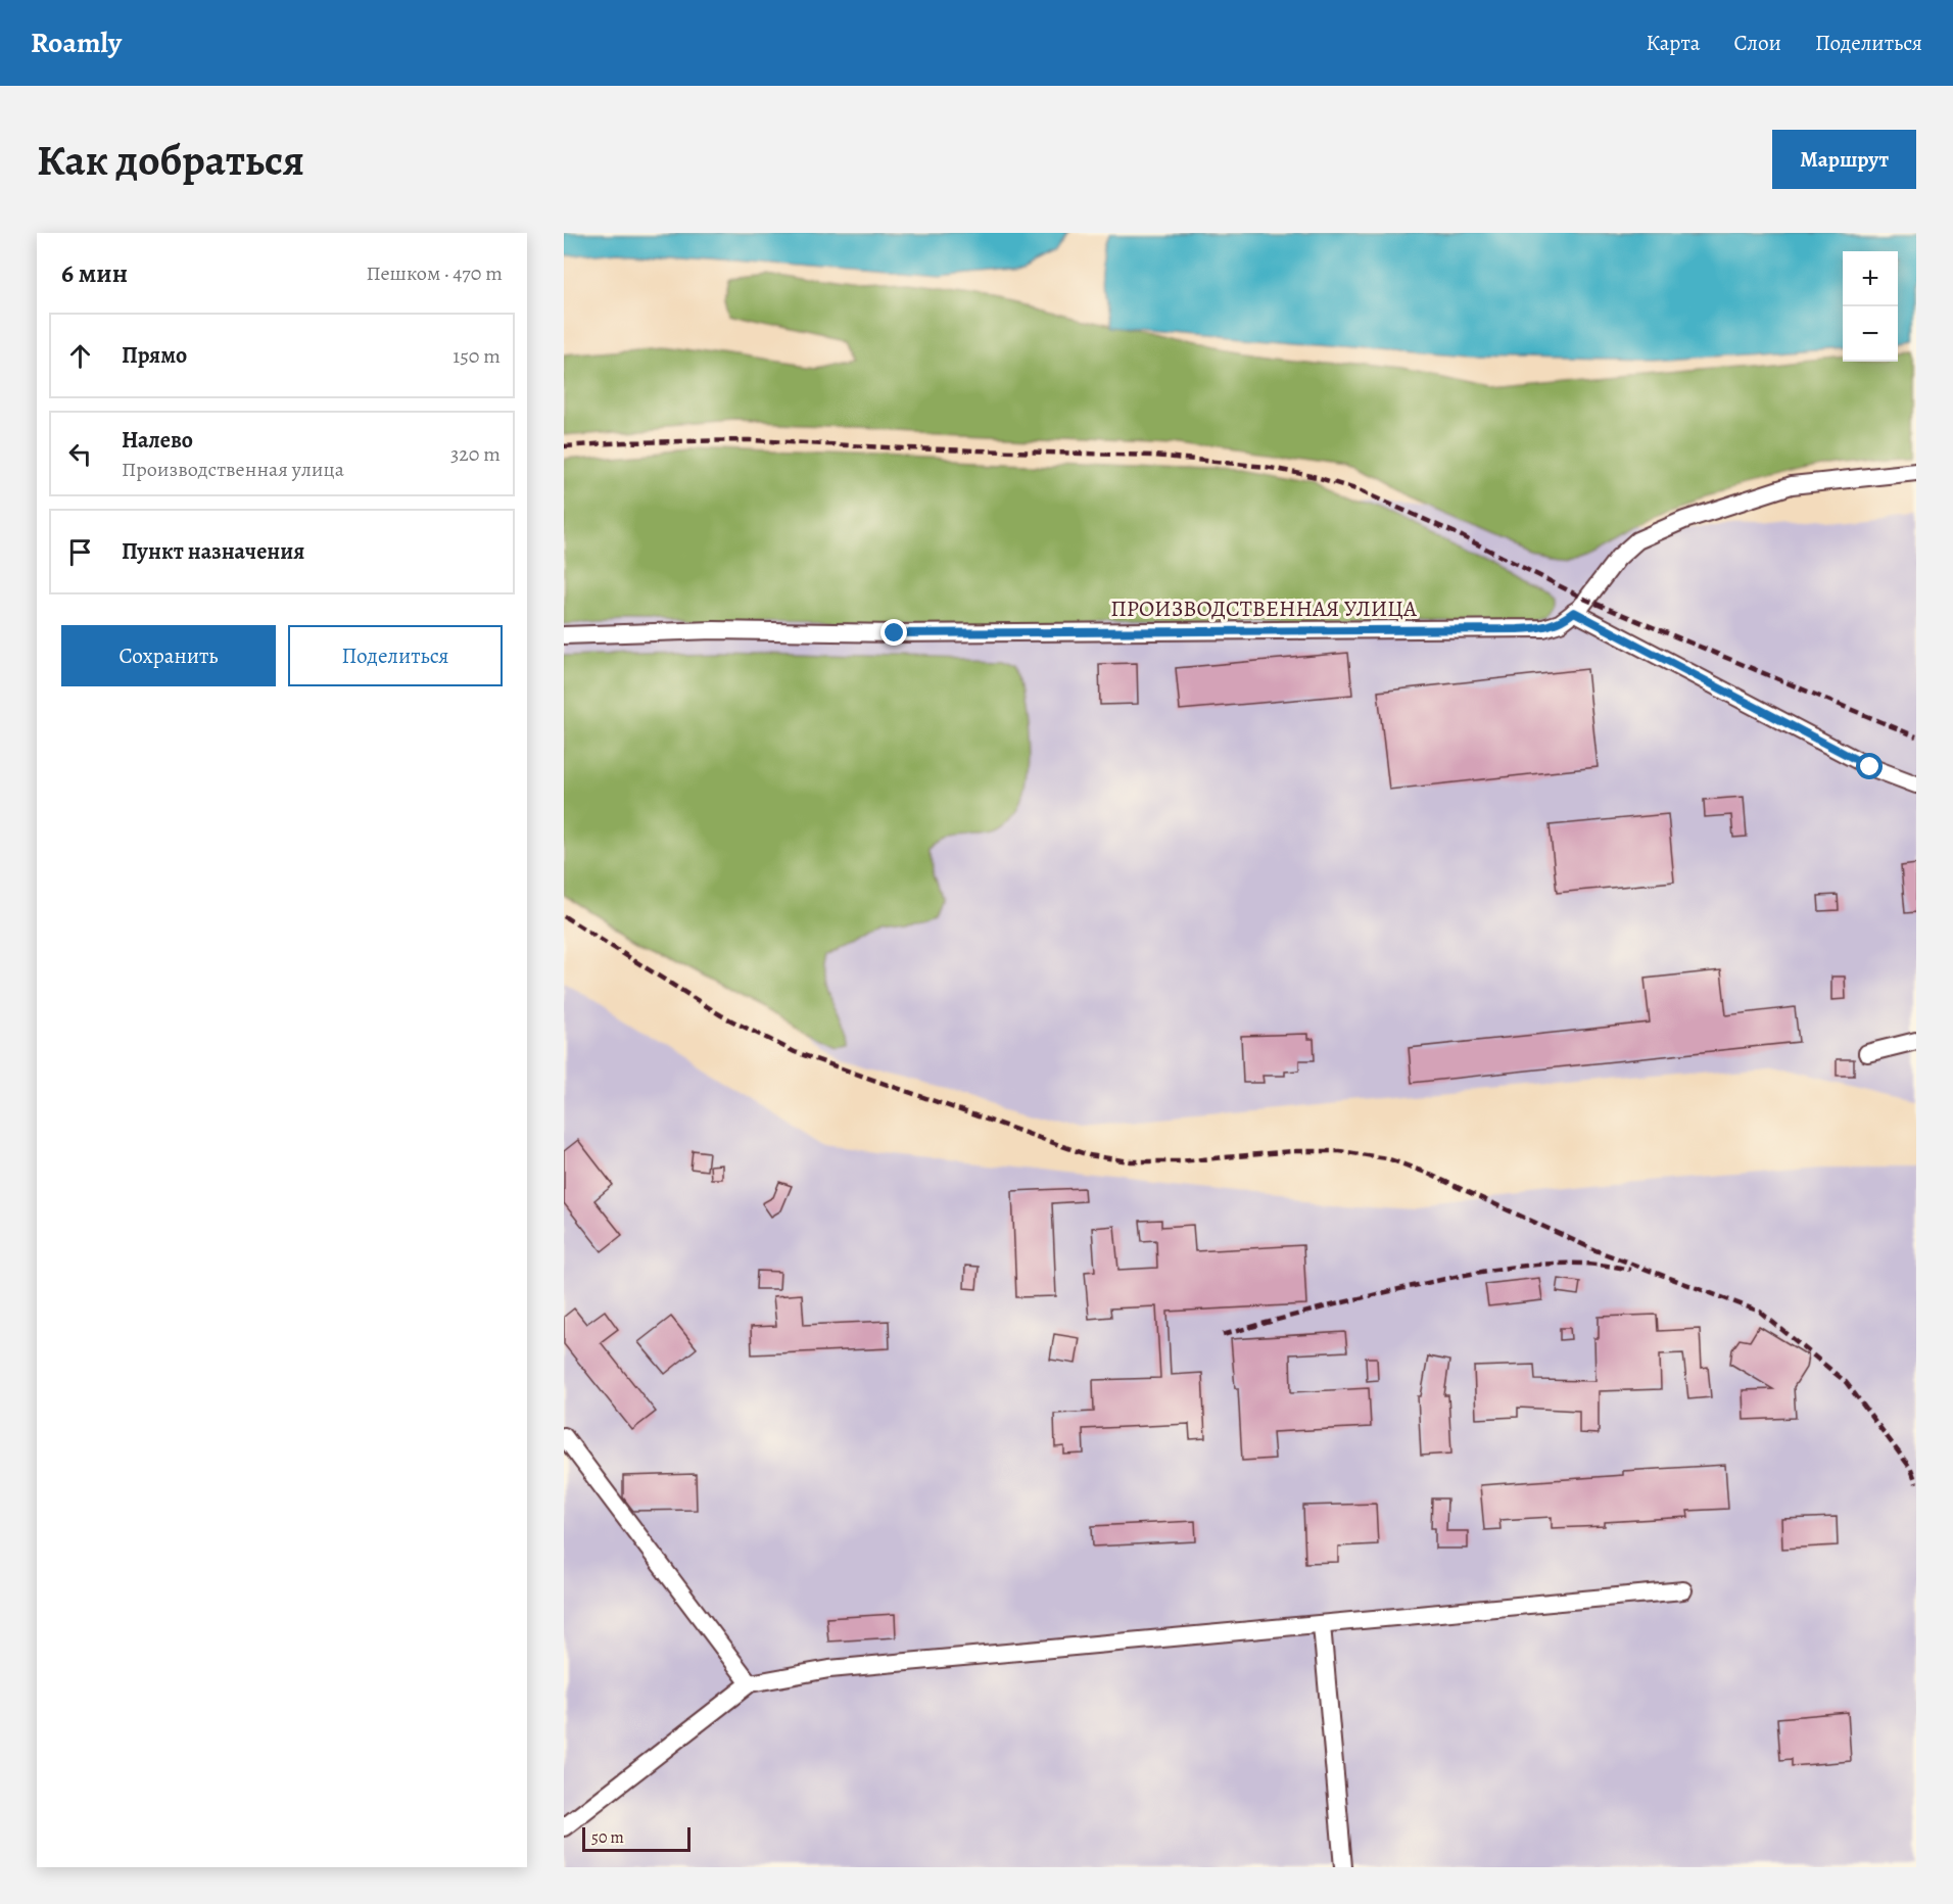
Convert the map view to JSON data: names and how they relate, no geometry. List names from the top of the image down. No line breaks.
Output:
{"streets":{"street":["ПРОИЗВОДСТВЕННАЯ УЛИЦА"]},"scale_bar":"50 m","page":{"header":"Roamly","nav":["Карта","Слои","Поделиться"],"buttons":["Маршрут",["Сохранить","Поделиться"]],"title":"Как добраться","heading":["6 мин","Пешком · 470 m"],"map_buttons":["+","−"],"list":[["Прямо","150 m"],["Налево","Производственная улица","320 m"],"Пункт назначения"],"scale":"50 m"}}
